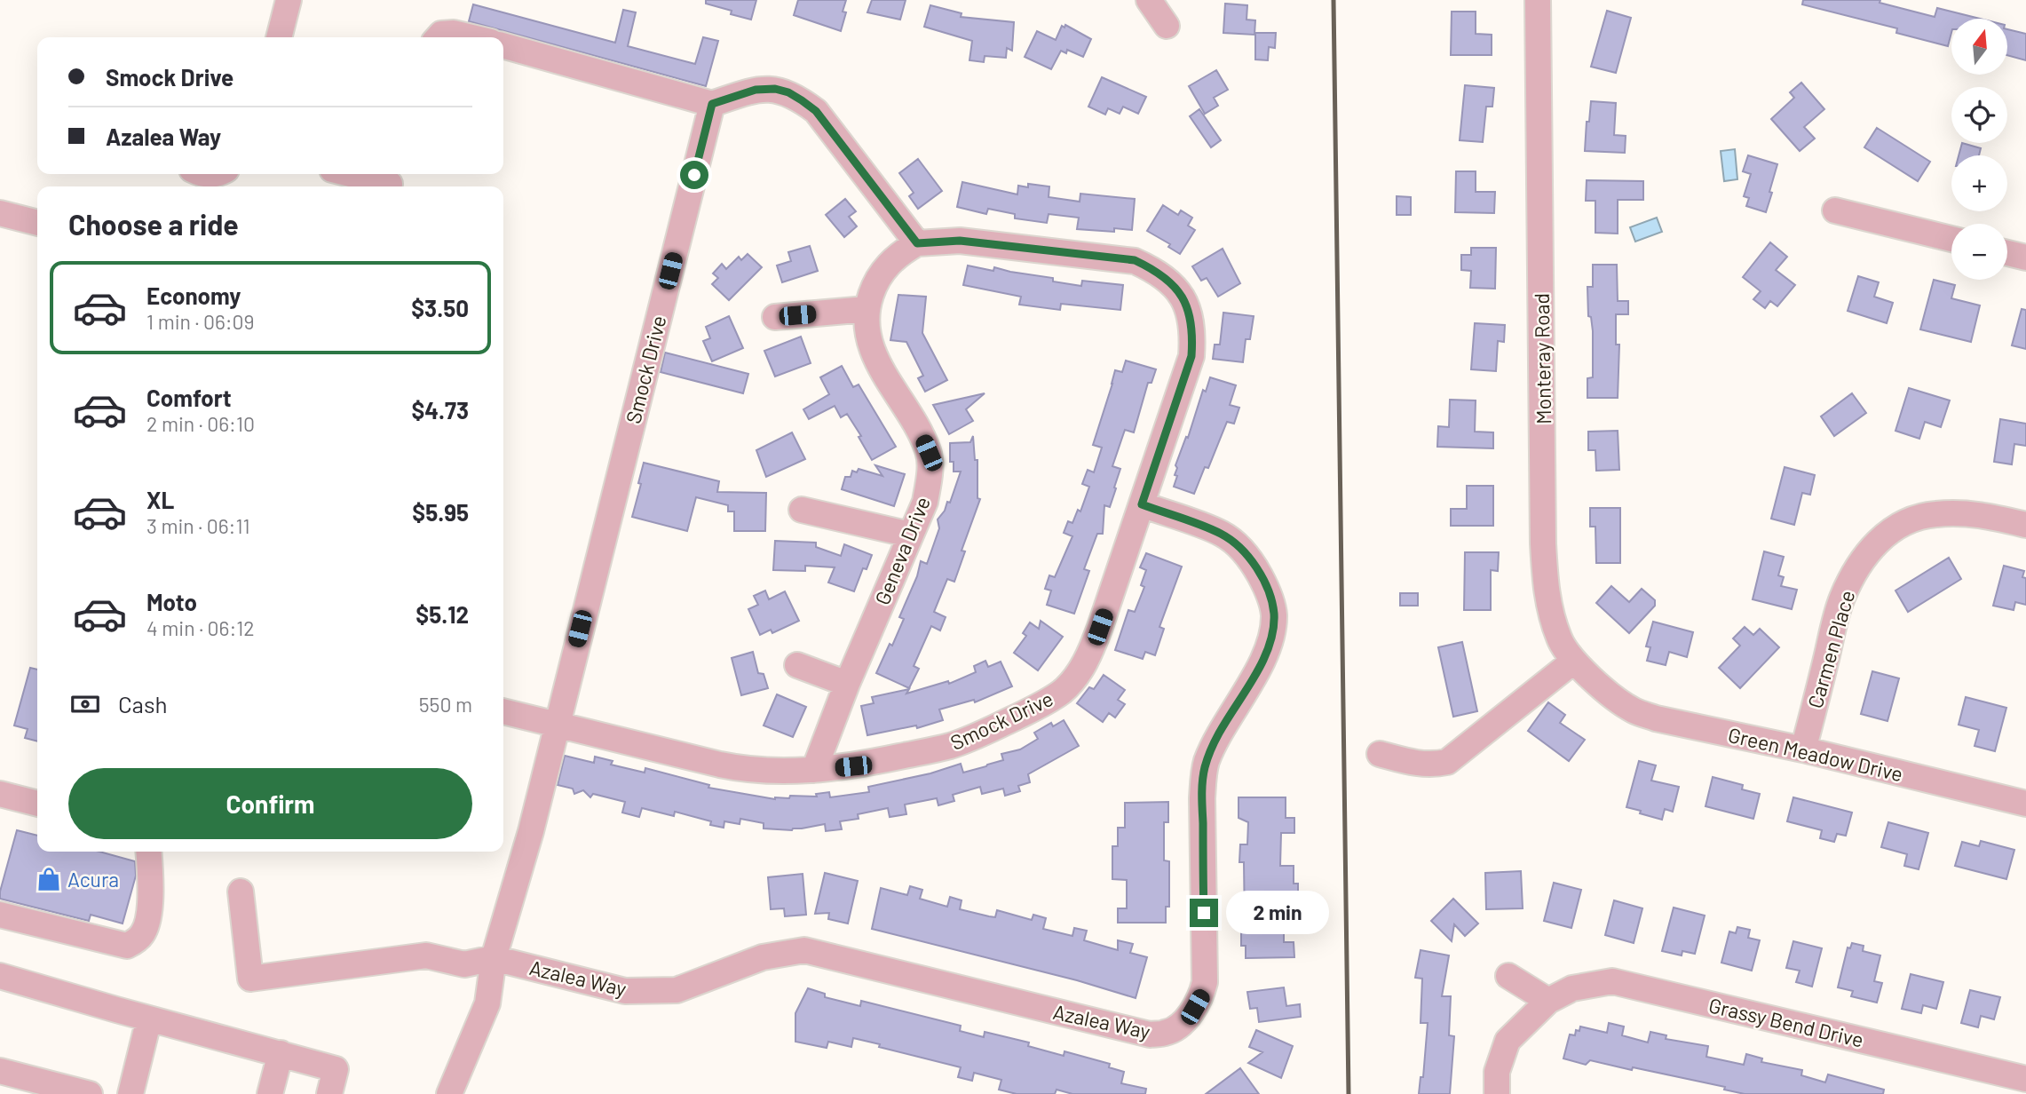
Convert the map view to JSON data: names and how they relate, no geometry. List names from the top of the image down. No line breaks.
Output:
{"streets":{"street":["Monteray Road","Smock Drive","Geneva Drive","Carmen Place","Green Meadow Drive","Azalea Way","Grassy Bend Drive"]},"crossings":[["Monteray Road","Green Meadow Drive"],["Smock Drive","Geneva Drive"],["Smock Drive","Azalea Way"],["Carmen Place","Green Meadow Drive"]],"places":{"shop":["Acura"]},"north":"top","page":{"map_buttons":["+","−"],"banner":["Smock Drive","Azalea Way"],"heading":"Choose a ride","list":[{"name":"Economy","note":"1 min · 06:09","value":"$3.50"},{"name":"Comfort","note":"2 min · 06:10","value":"$4.73"},{"name":"XL","note":"3 min · 06:11","value":"$5.95"},{"name":"Moto","note":"4 min · 06:12","value":"$5.12"}],"pay":["Cash","550 m"],"buttons":"Confirm","bubble":"2 min"}}
